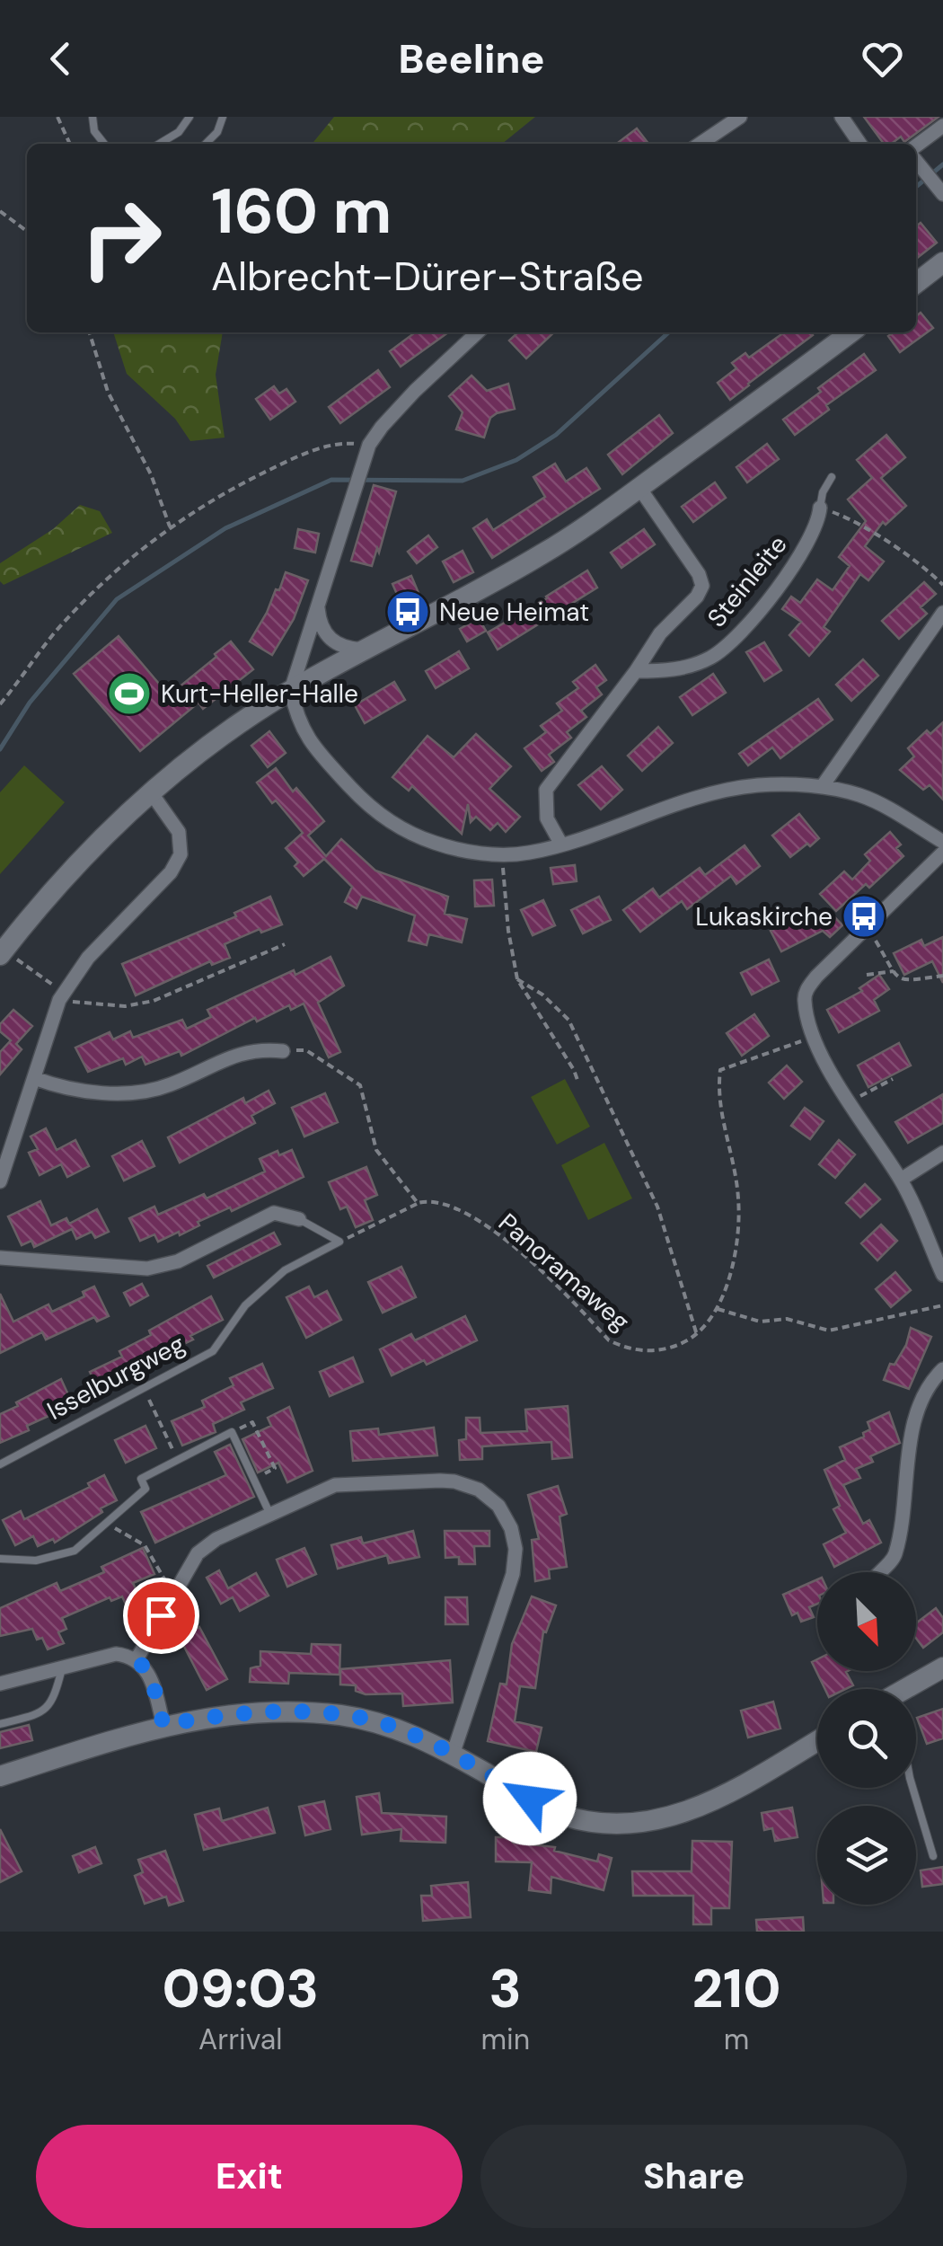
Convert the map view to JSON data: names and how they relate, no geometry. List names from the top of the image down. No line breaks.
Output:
{"streets":{"street":["Steinleite"],"lane":["Isselburgweg"],"path":["Panoramaweg"]},"places":{"bus stop":["Neue Heimat","Lukaskirche"],"sports":["Kurt-Heller-Halle"]},"north":"bottom right","page":{"header":"Beeline","turn":["160 m","Albrecht-Dürer-Straße"],"eta":["09:03","Arrival","3","min","210","m"],"buttons":["Exit","Share"]}}
